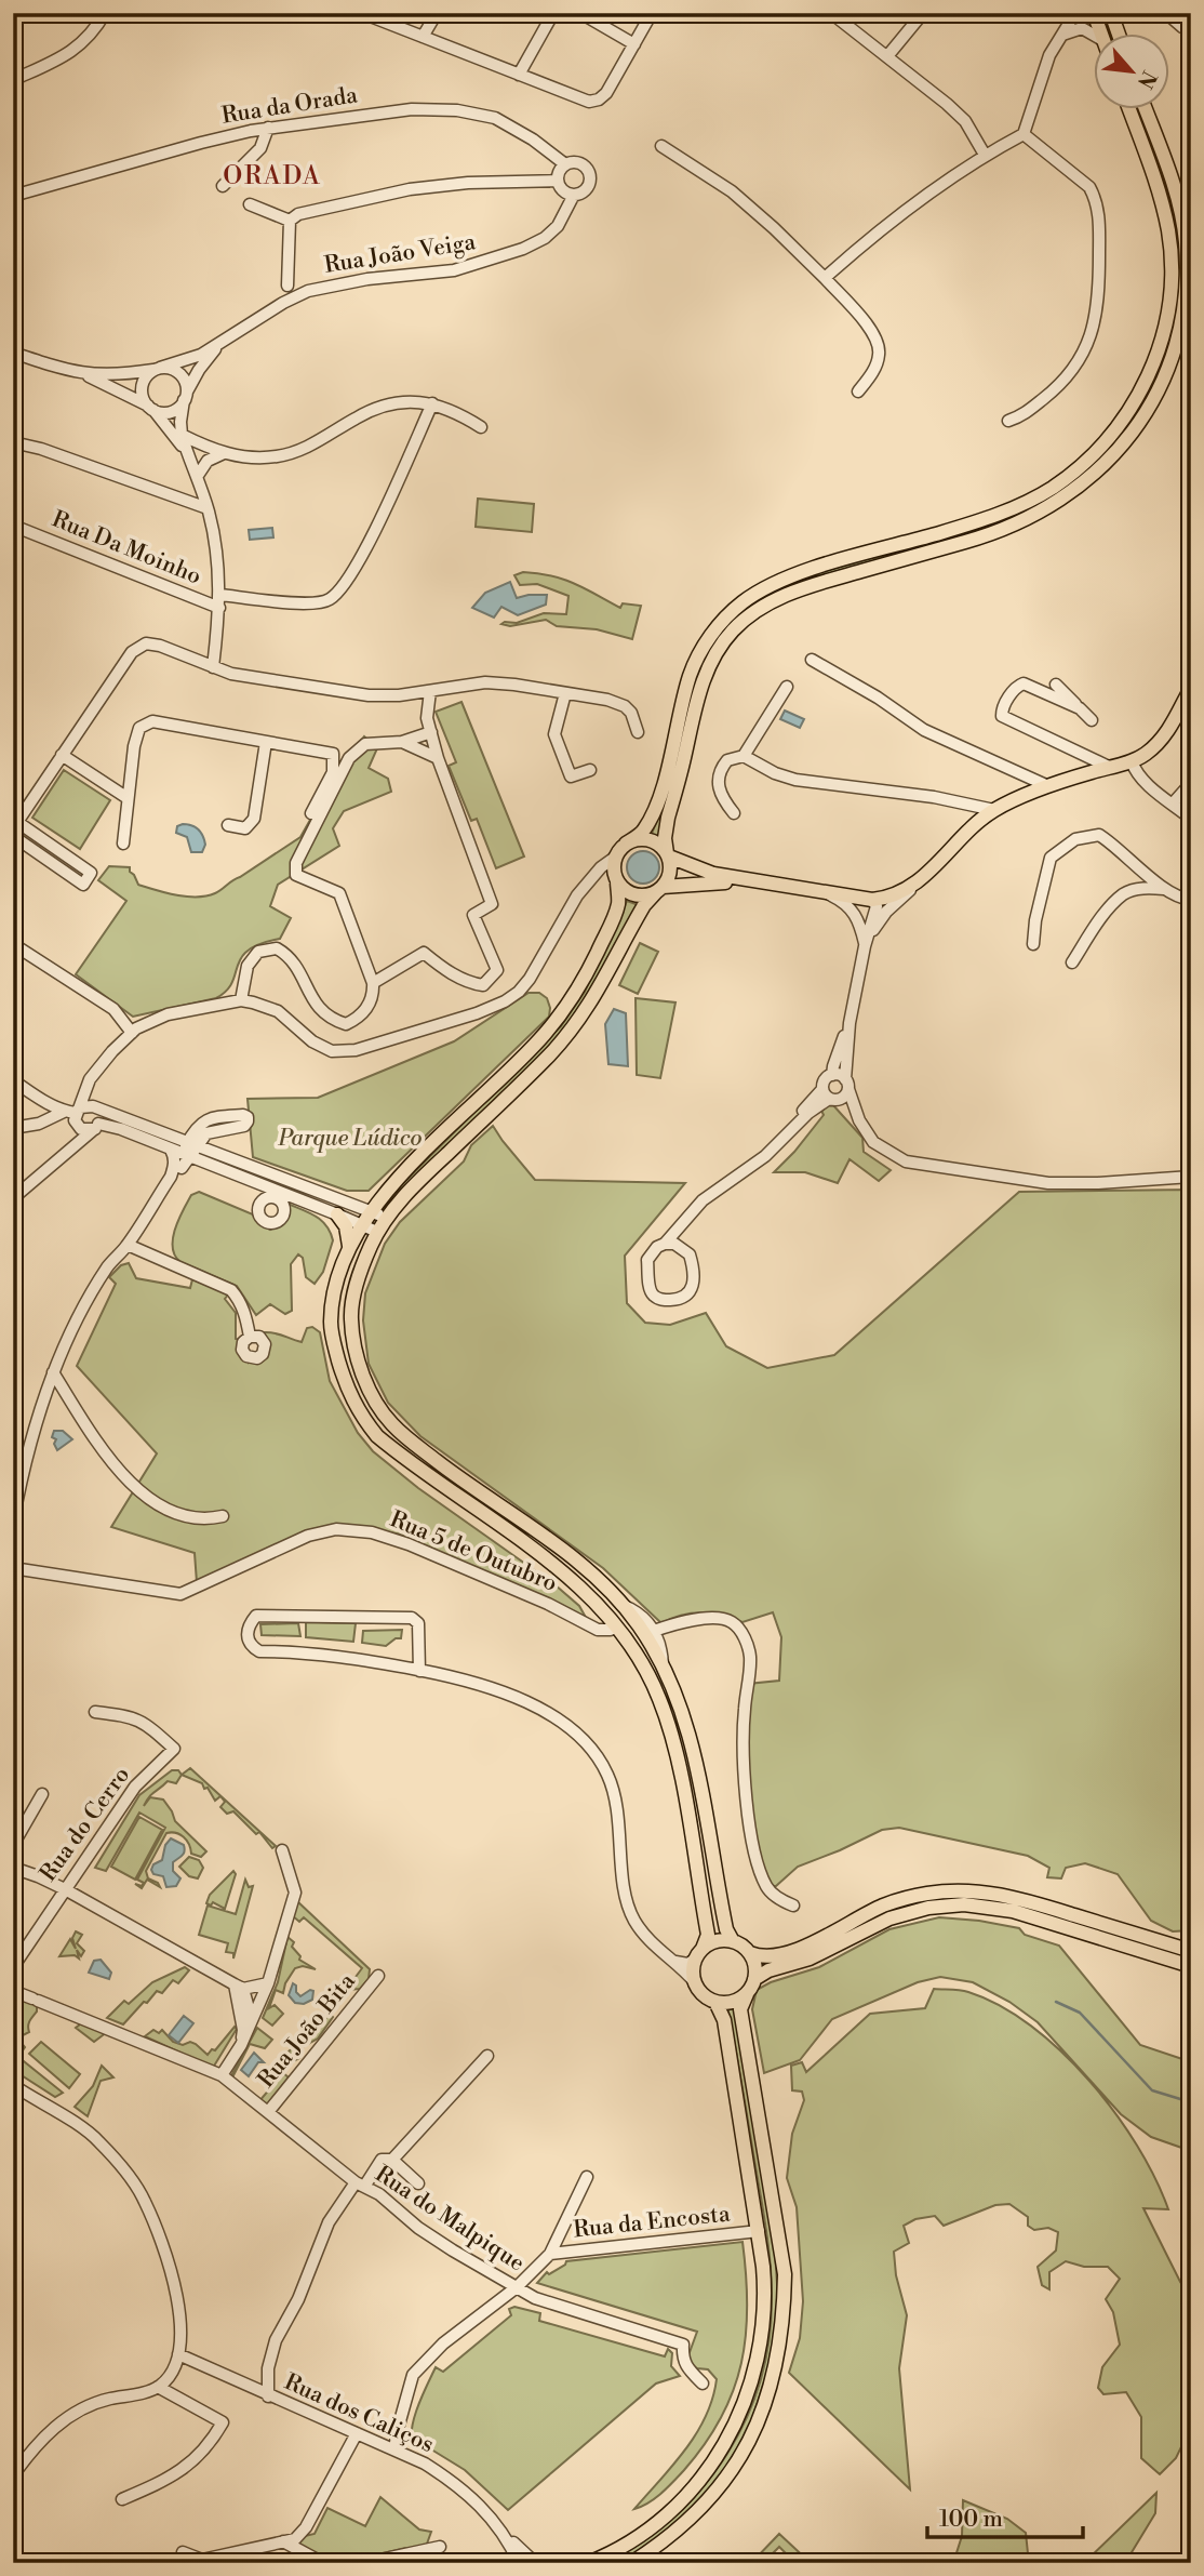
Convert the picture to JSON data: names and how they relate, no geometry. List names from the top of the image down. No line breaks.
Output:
{"streets":{"street":["Rua da Orada","Rua João Veiga","Rua Da Moinho","Rua 5 de Outubro","Rua do Cerro","Rua João Bita","Rua do Malpique","Rua da Encosta","Rua dos Caliços"]},"crossings":[["Rua da Orada","Rua João Veiga"],["Rua João Bita","Rua do Malpique"],["Rua do Malpique","Rua da Encosta"],["Rua da Encosta","Rua dos Caliços"]],"districts":["ORADA"],"parks":["Parque Lúdico"],"scale_bar":"100 m","north":"bottom right"}
